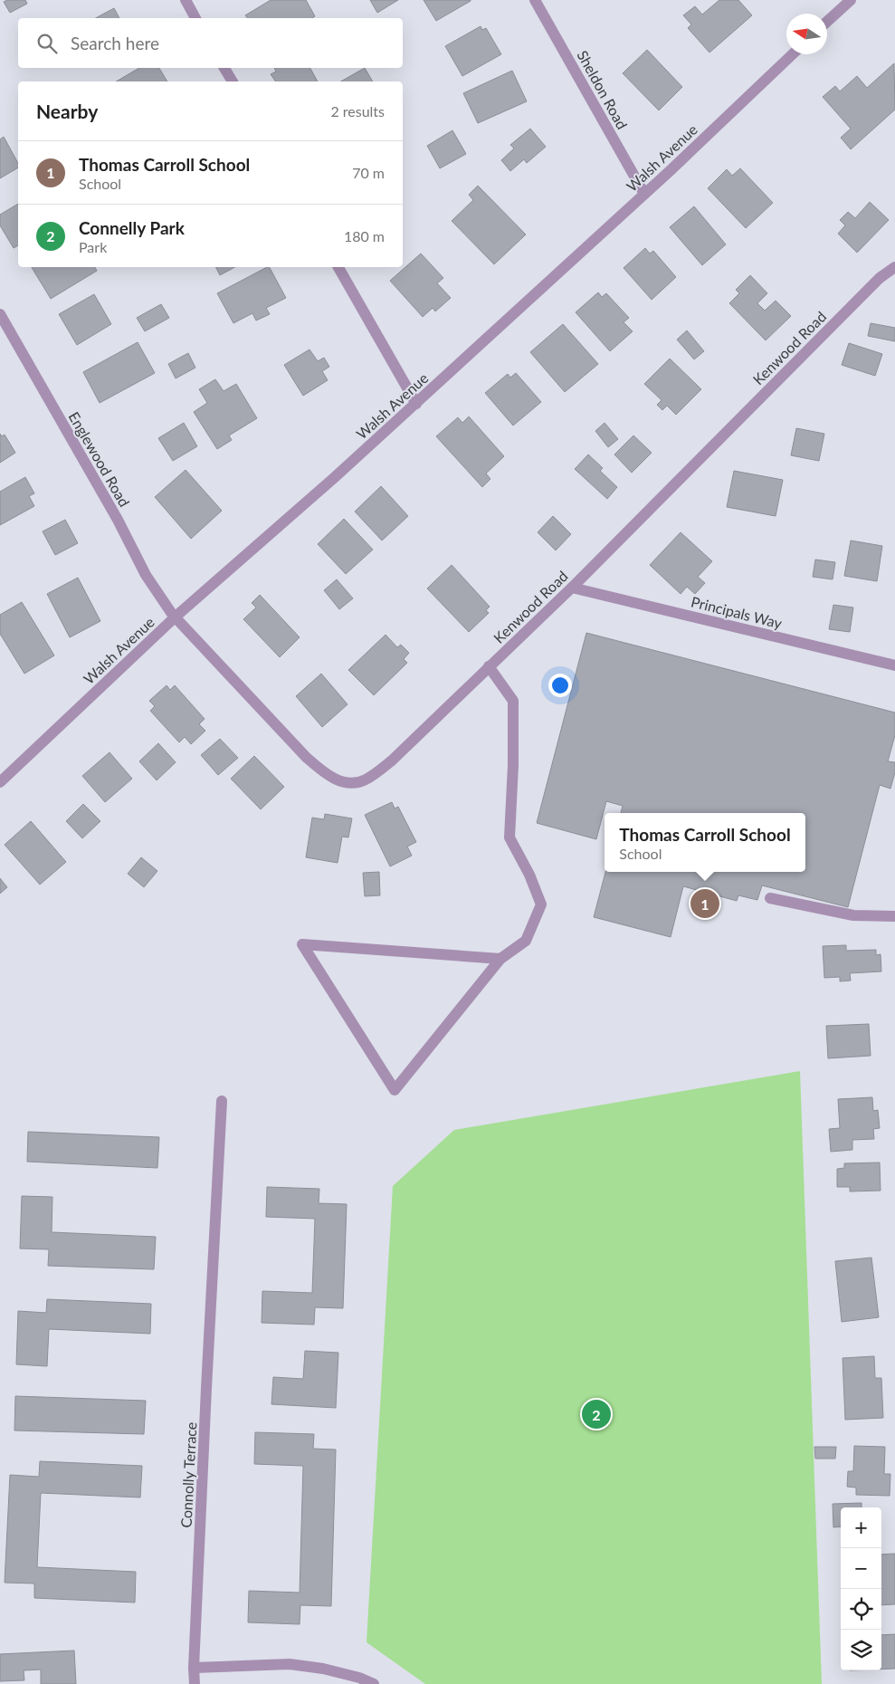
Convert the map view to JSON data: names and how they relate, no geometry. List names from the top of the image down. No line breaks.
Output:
{"streets":{"street":["Sheldon Road","Walsh Avenue","Kenwood Road","Englewood Road","Principals Way","Connolly Terrace"]},"crossings":[["Sheldon Road","Walsh Avenue"],["Walsh Avenue","Kenwood Road"],["Walsh Avenue","Englewood Road"],["Kenwood Road","Englewood Road"],["Kenwood Road","Principals Way"]],"north":"left","page":{"search":"Search here","heading":["Nearby","2 results"],"list":[{"mark":"1","name":"Thomas Carroll School","note":"School","value":"70 m"},{"mark":"2","name":"Connelly Park","note":"Park","value":"180 m"}],"popup":["Thomas Carroll School","School"],"pins":["1","2"],"map_buttons":["+","−"]}}
